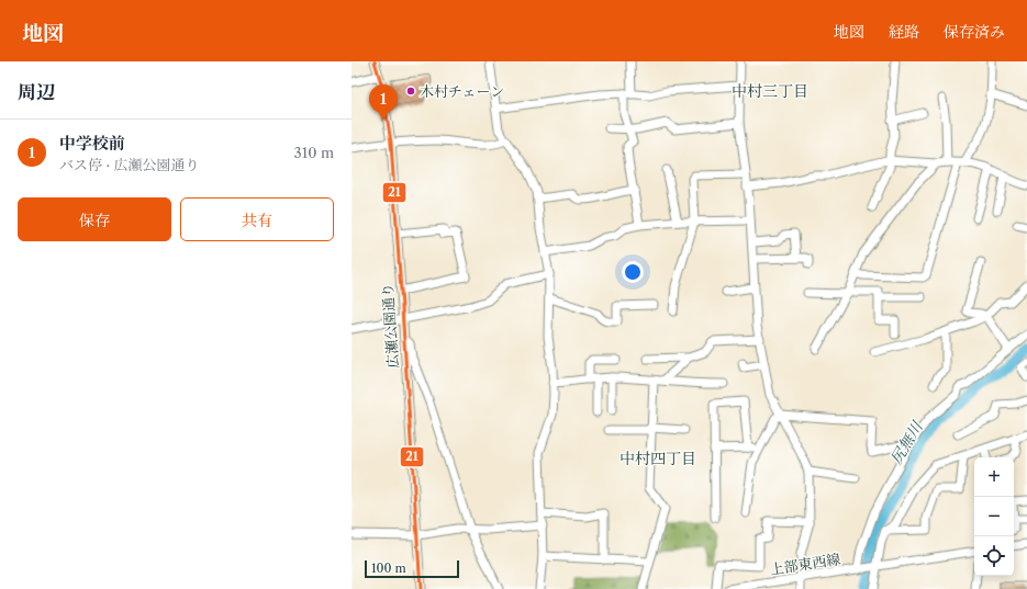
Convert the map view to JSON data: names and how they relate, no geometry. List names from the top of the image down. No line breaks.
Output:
{"streets":{"street":["広瀬公園通り","上部東西線"]},"districts":["中村三丁目","中村四丁目"],"water":["尻無川"],"places":["木村チェーン"],"lines":["transit line 21"],"scale_bar":"100 m","page":{"header":"地図","nav":["地図","経路","保存済み"],"heading":"周辺","pins":"1","list":[{"mark":"1","name":"中学校前","note":"バス停 · 広瀬公園通り","value":"310 m"}],"buttons":["保存","共有"],"map_buttons":["+","−"],"scale":"100 m"}}
